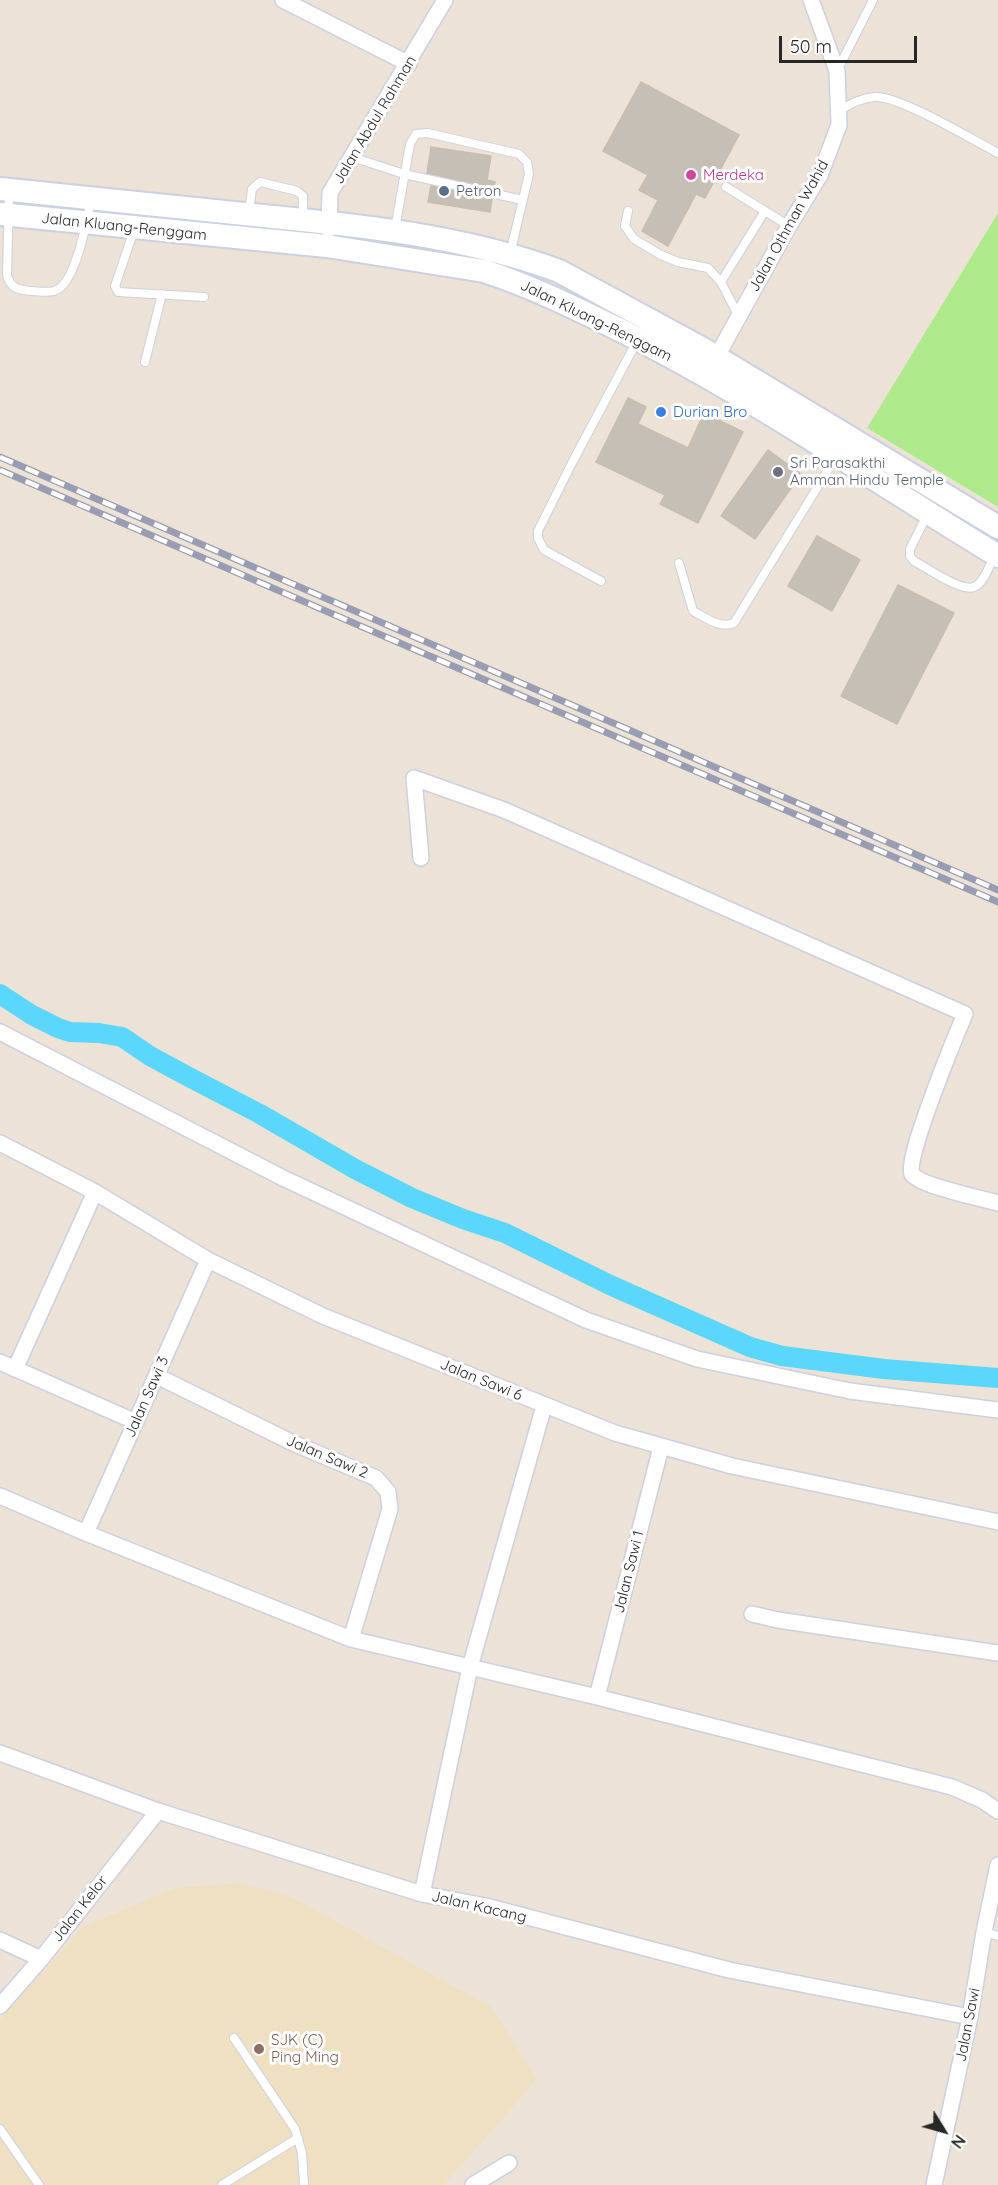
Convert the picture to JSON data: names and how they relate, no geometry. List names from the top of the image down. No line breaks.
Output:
{"streets":{"main road":["Jalan Kluang-Renggam"],"street":["Jalan Abdul Rahman","Jalan Othman Wahid","Jalan Sawi 6","Jalan Sawi 3","Jalan Sawi 2","Jalan Sawi 1","Jalan Kacang","Jalan Kelor","Jalan Sawi"]},"crossings":[["Jalan Abdul Rahman","Jalan Kluang-Renggam"],["Jalan Othman Wahid","Jalan Kluang-Renggam"],["Jalan Sawi 6","Jalan Sawi 3"],["Jalan Sawi 6","Jalan Sawi 1"],["Jalan Sawi 3","Jalan Sawi 2"],["Jalan Kacang","Jalan Kelor"],["Jalan Kacang","Jalan Sawi"]],"places":["Merdeka","Petron","Durian Bro","Sri Parasakthi Amman Hindu Temple","SJK (C) Ping Ming"],"scale_bar":"50 m","north":"bottom right"}
